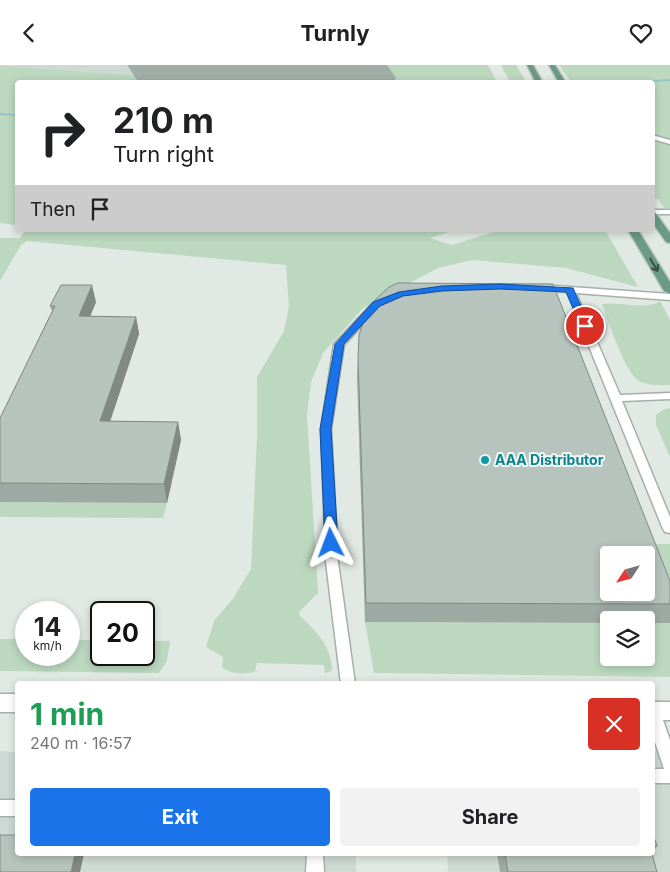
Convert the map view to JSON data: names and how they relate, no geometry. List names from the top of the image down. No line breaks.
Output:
{"places":["AAA Distributor"],"north":"bottom left","page":{"header":"Turnly","turn":["210 m","Turn right"],"then":"Then","speed":"14 km/h","limit":"20","heading":["1 min","240 m · 16:57"],"buttons":["Exit","Share"]}}
